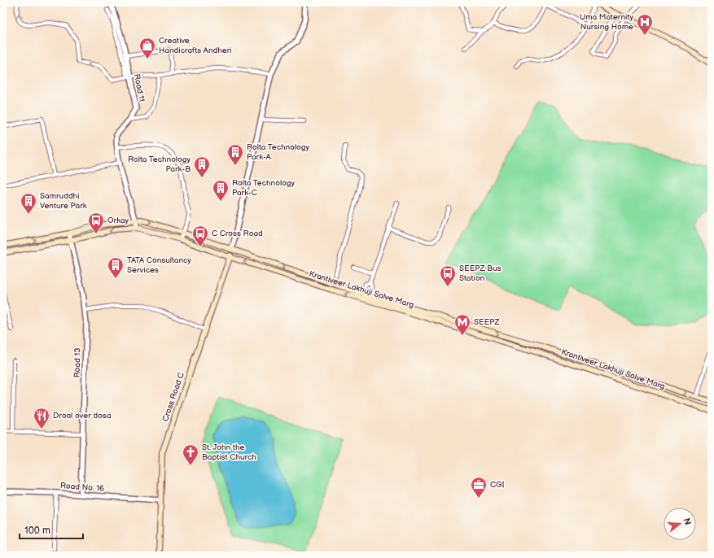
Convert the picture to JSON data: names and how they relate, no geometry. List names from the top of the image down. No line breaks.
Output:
{"streets":{"main road":["Krantiveer Lakhuji Salve Marg","Cross Road C"],"street":["Road 11","Road 13","Road No. 16"]},"crossings":[["Road 11","Krantiveer Lakhuji Salve Marg"],["Krantiveer Lakhuji Salve Marg","Road 13"],["Krantiveer Lakhuji Salve Marg","Cross Road C"],["Road 13","Road No. 16"],["Cross Road C","Road No. 16"]],"places":{"hospital":["Uma Maternity Nursing Home"],"shop":["Creative Handicrafts Andheri"],"building":["Rolta Technology Park-A","Rolta Technology Park-B","Rolta Technology Park-C","Samruddhi Venture Park","TATA Consultancy Services"],"bus stop":["Orkay","C Cross Road","SEEPZ Bus Station"],"metro station":["SEEPZ"],"restaurant":["Drool over dosa"],"church":["St. John the Baptist Church"],"office":["CGI"]},"scale_bar":"100 m","north":"right"}
